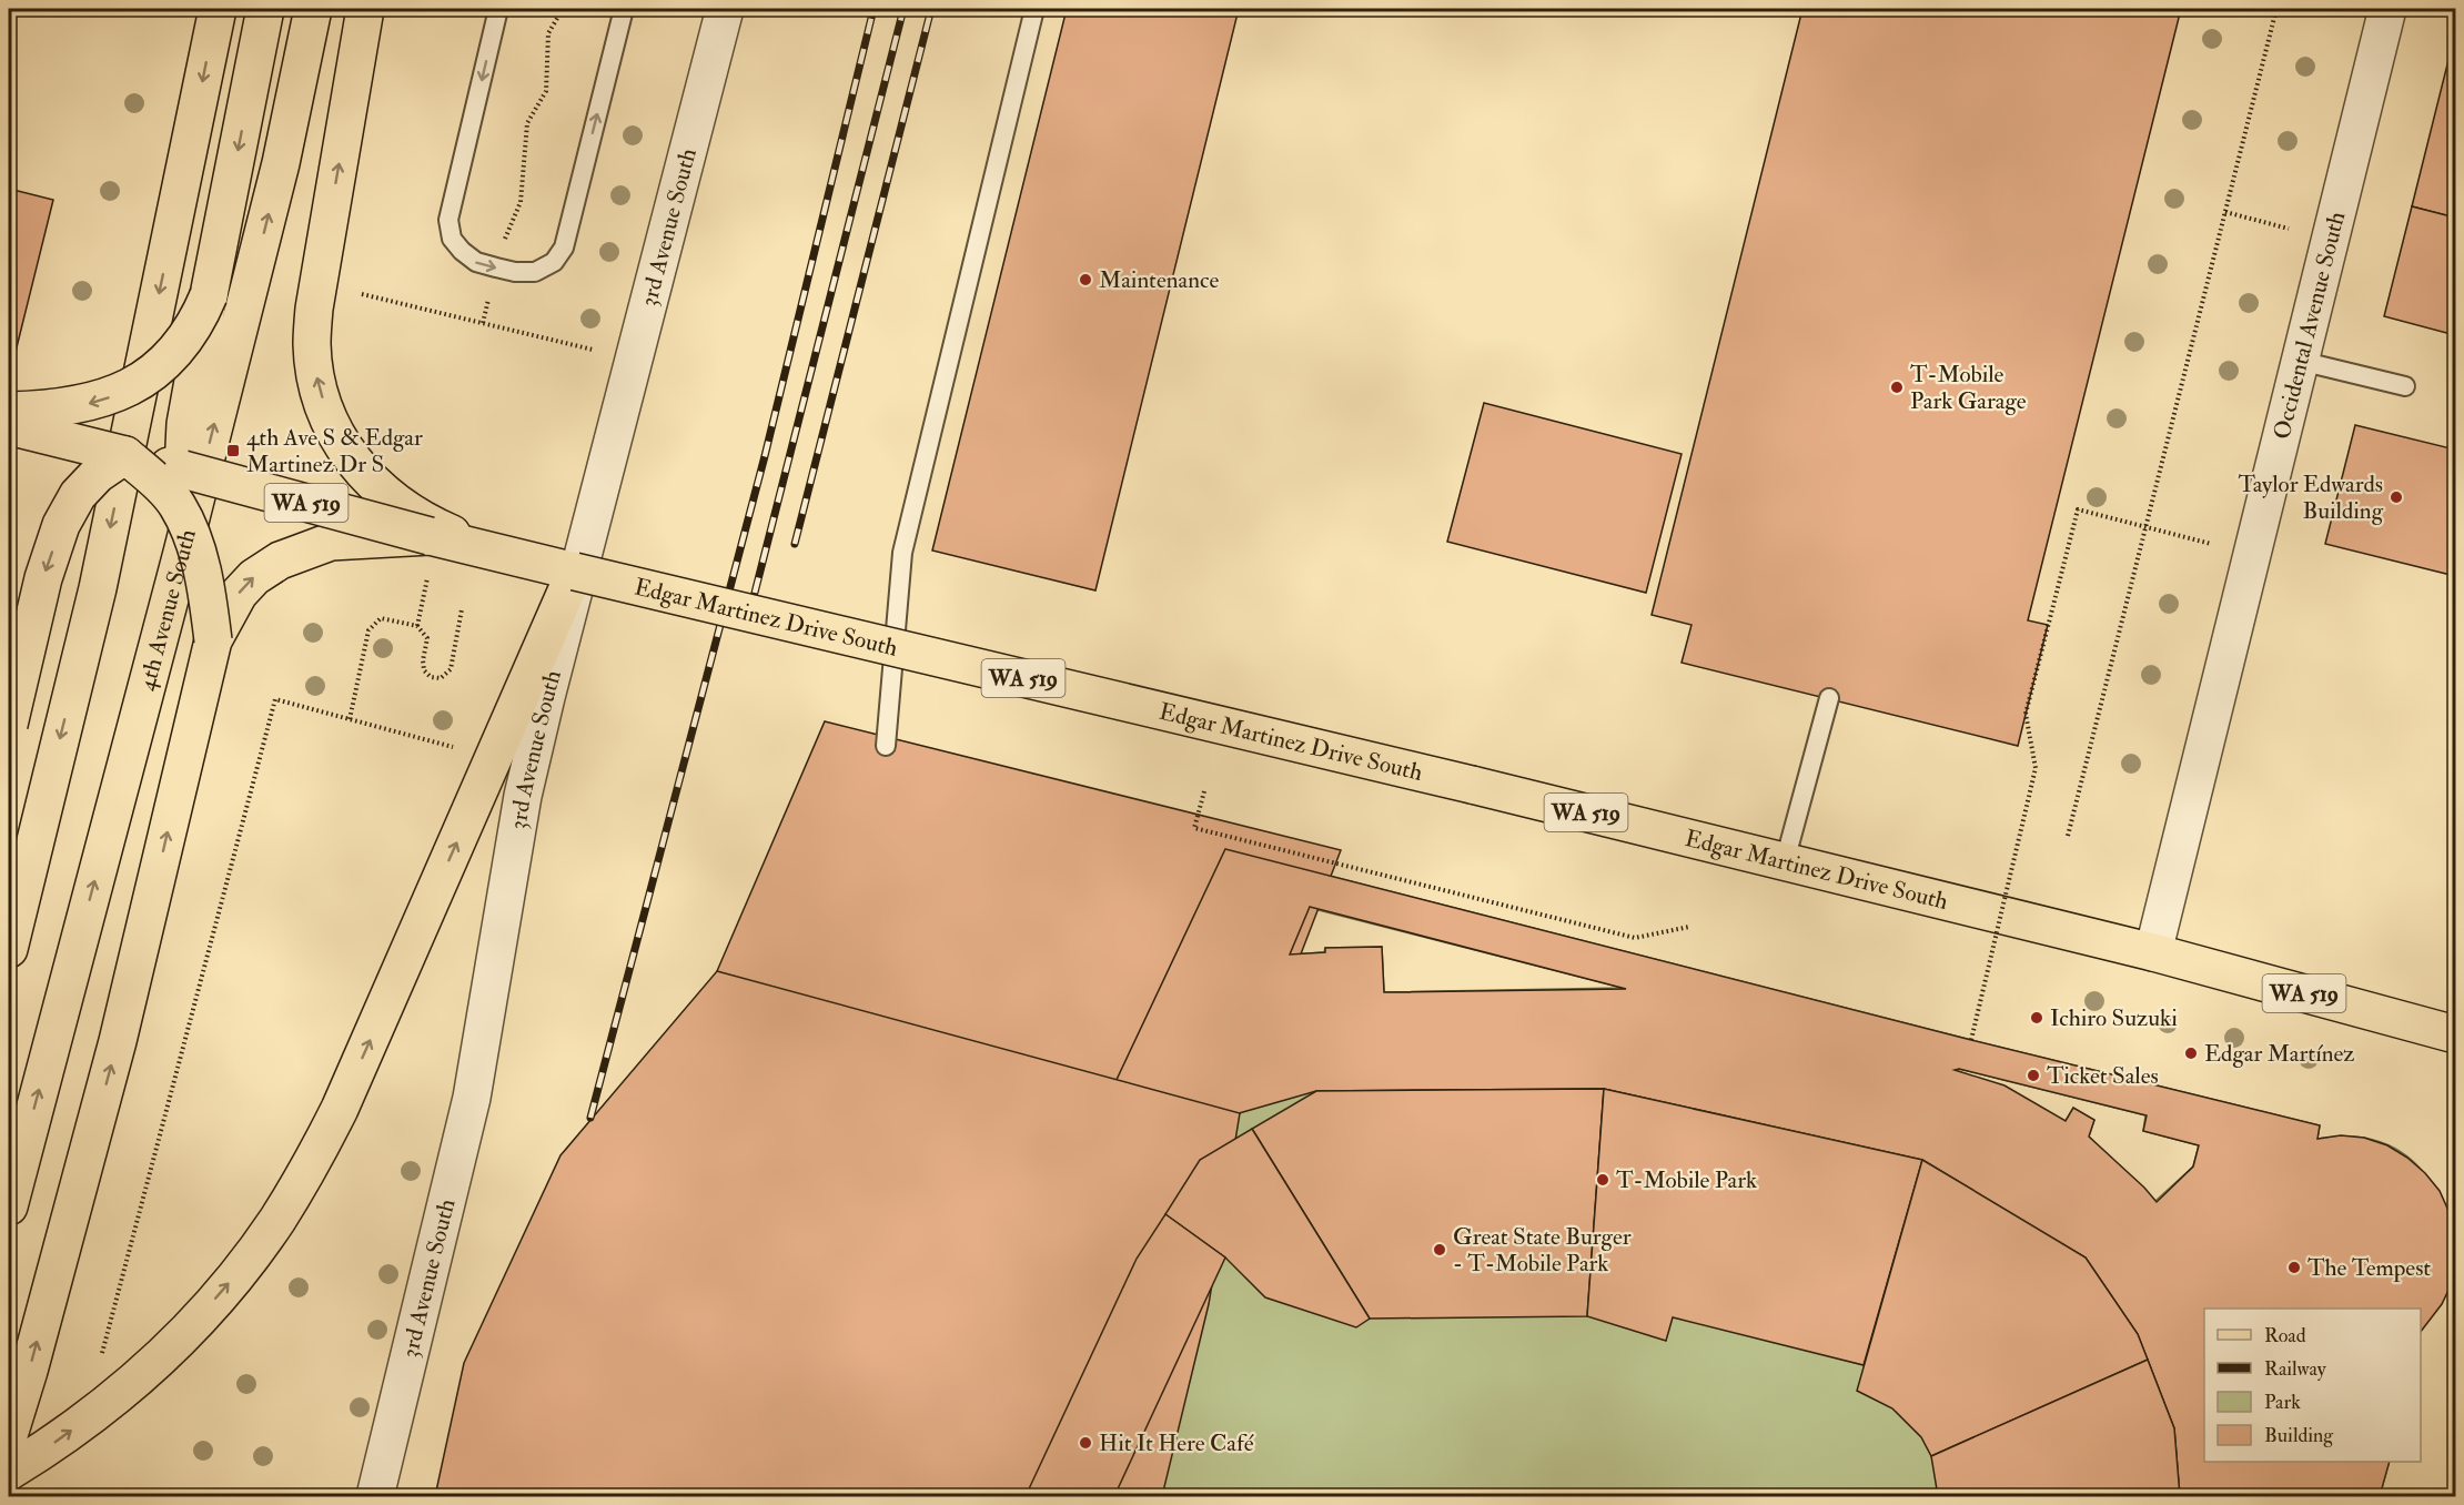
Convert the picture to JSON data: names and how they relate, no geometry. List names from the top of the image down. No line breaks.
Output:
{"streets":{"main road":["WA 519","4th Avenue South","Edgar Martinez Drive South"],"street":["3rd Avenue South","Occidental Avenue South"]},"crossings":[["Occidental Avenue South","Edgar Martinez Drive South"]],"places":{"other":["Maintenance","T-Mobile Park Garage","Taylor Edwards Building","Ichiro Suzuki","Edgar Martínez","Ticket Sales","T-Mobile Park","Great State Burger - T-Mobile Park","The Tempest","Hit It Here Café"],"transit":["4th Ave S & Edgar Martinez Dr S"]},"legend":["Road","Railway","Park","Building"]}
